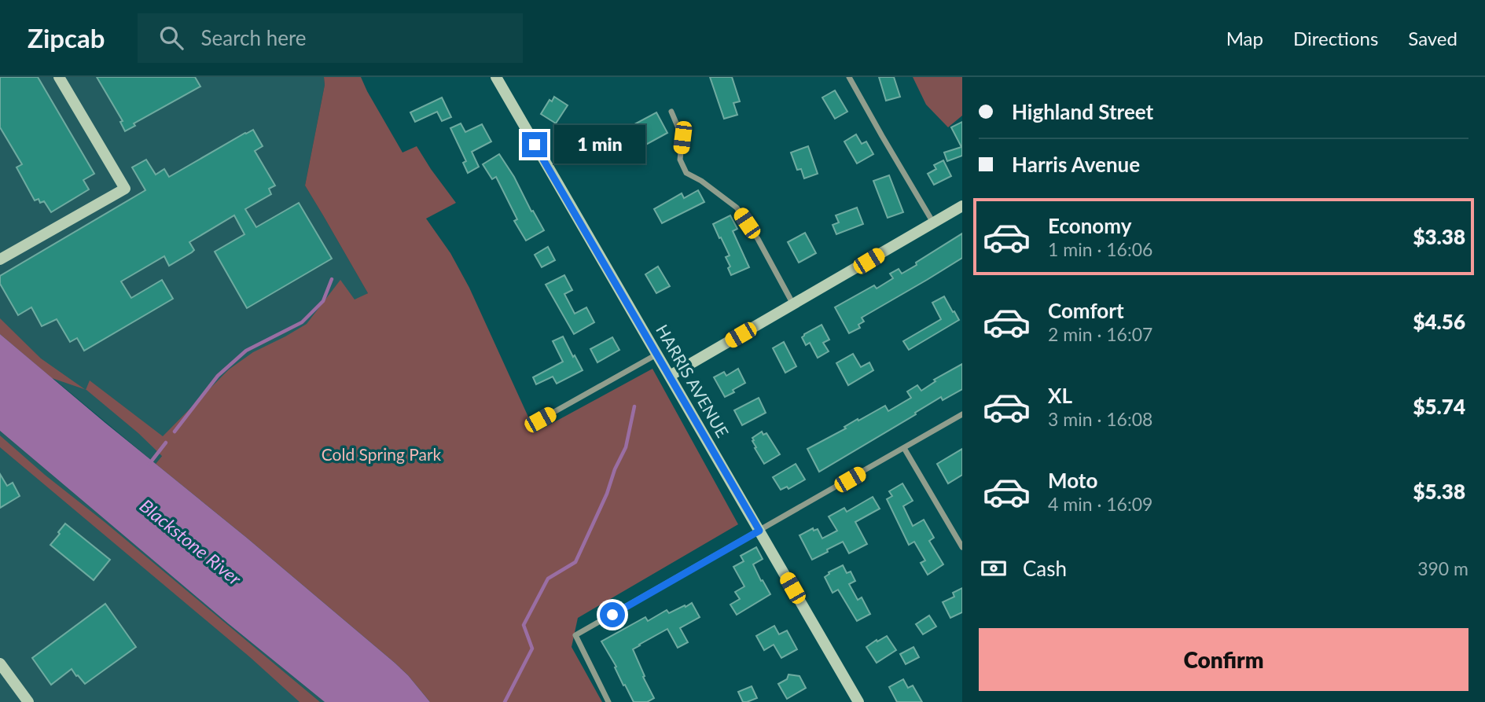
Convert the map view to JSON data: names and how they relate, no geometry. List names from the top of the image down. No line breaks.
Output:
{"streets":{"main road":["HARRIS AVENUE"]},"water":["Blackstone River"],"parks":["Cold Spring Park"],"page":{"header":"Zipcab","search":"Search here","nav":["Map","Directions","Saved"],"banner":["Highland Street","Harris Avenue"],"bubble":"1 min","list":[{"name":"Economy","note":"1 min · 16:06","value":"$3.38"},{"name":"Comfort","note":"2 min · 16:07","value":"$4.56"},{"name":"XL","note":"3 min · 16:08","value":"$5.74"},{"name":"Moto","note":"4 min · 16:09","value":"$5.38"}],"pay":["Cash","390 m"],"buttons":"Confirm"}}
